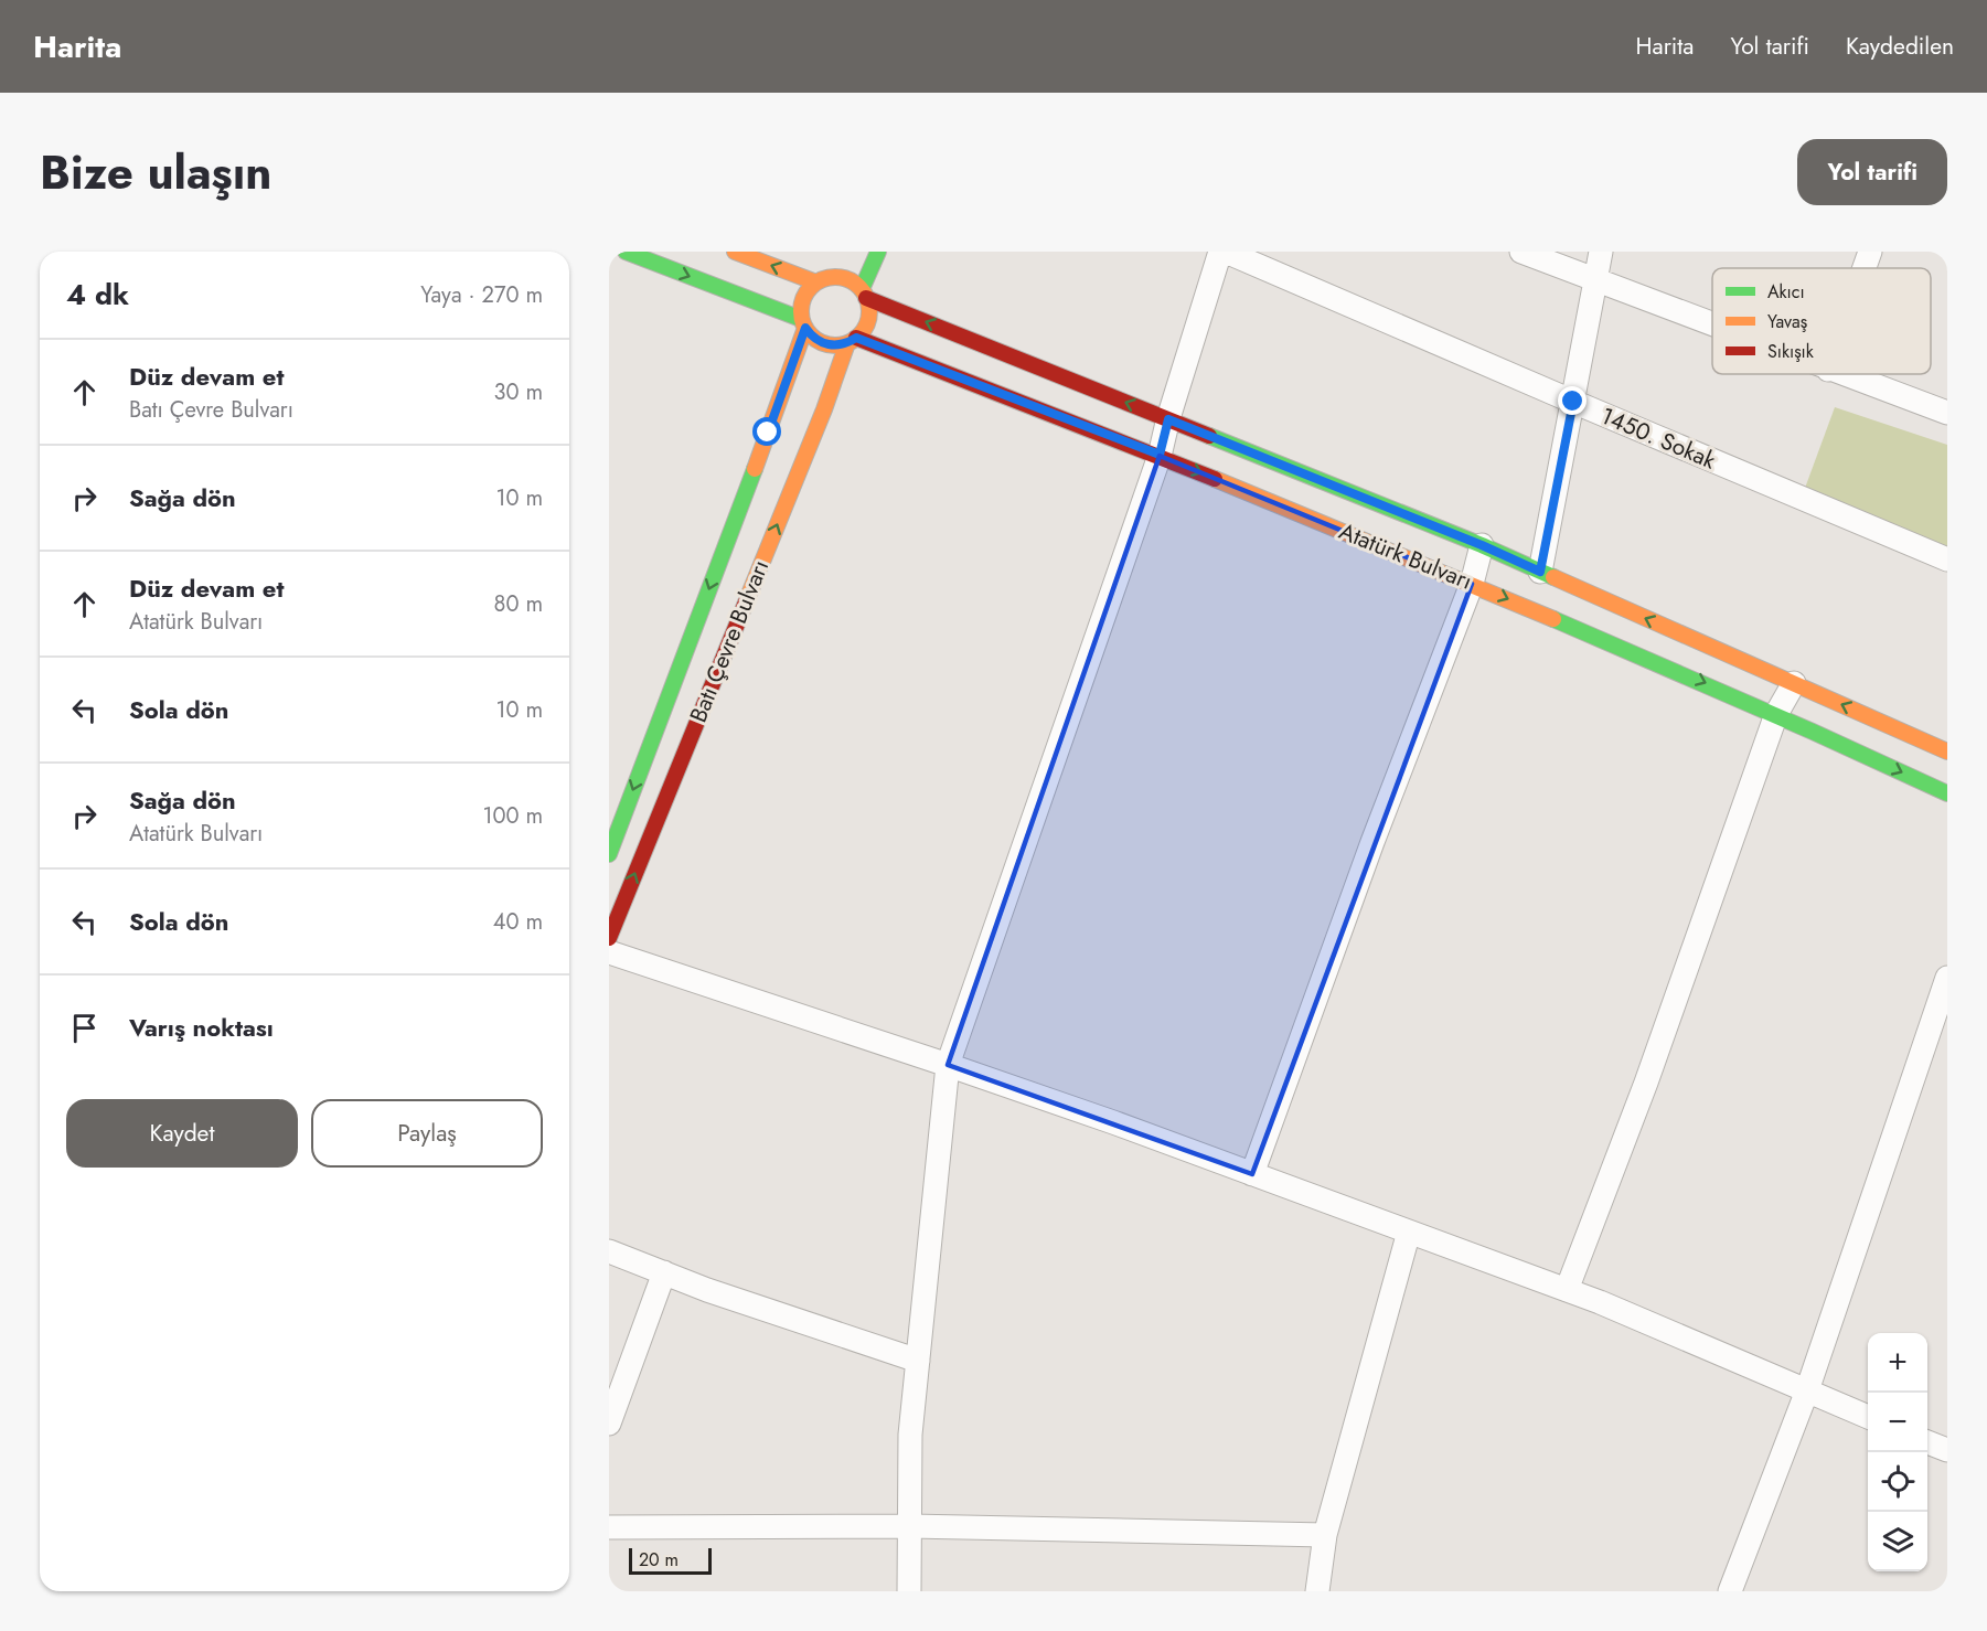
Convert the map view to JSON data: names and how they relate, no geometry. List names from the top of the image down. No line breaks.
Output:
{"streets":{"main road":["Atatürk Bulvarı","Batı Çevre Bulvarı"],"street":["1450. Sokak"]},"crossings":[["Atatürk Bulvarı","Batı Çevre Bulvarı"]],"legend":["Akıcı","Yavaş","Sıkışık"],"scale_bar":"20 m","page":{"header":"Harita","nav":["Harita","Yol tarifi","Kaydedilen"],"title":"Bize ulaşın","buttons":["Yol tarifi",["Kaydet","Paylaş"]],"heading":["4 dk","Yaya · 270 m"],"list":[["Düz devam et","Batı Çevre Bulvarı","30 m"],["Sağa dön","10 m"],["Düz devam et","Atatürk Bulvarı","80 m"],["Sola dön","10 m"],["Sağa dön","Atatürk Bulvarı","100 m"],["Sola dön","40 m"],"Varış noktası"],"map_buttons":["+","−"],"scale":"20 m"}}
